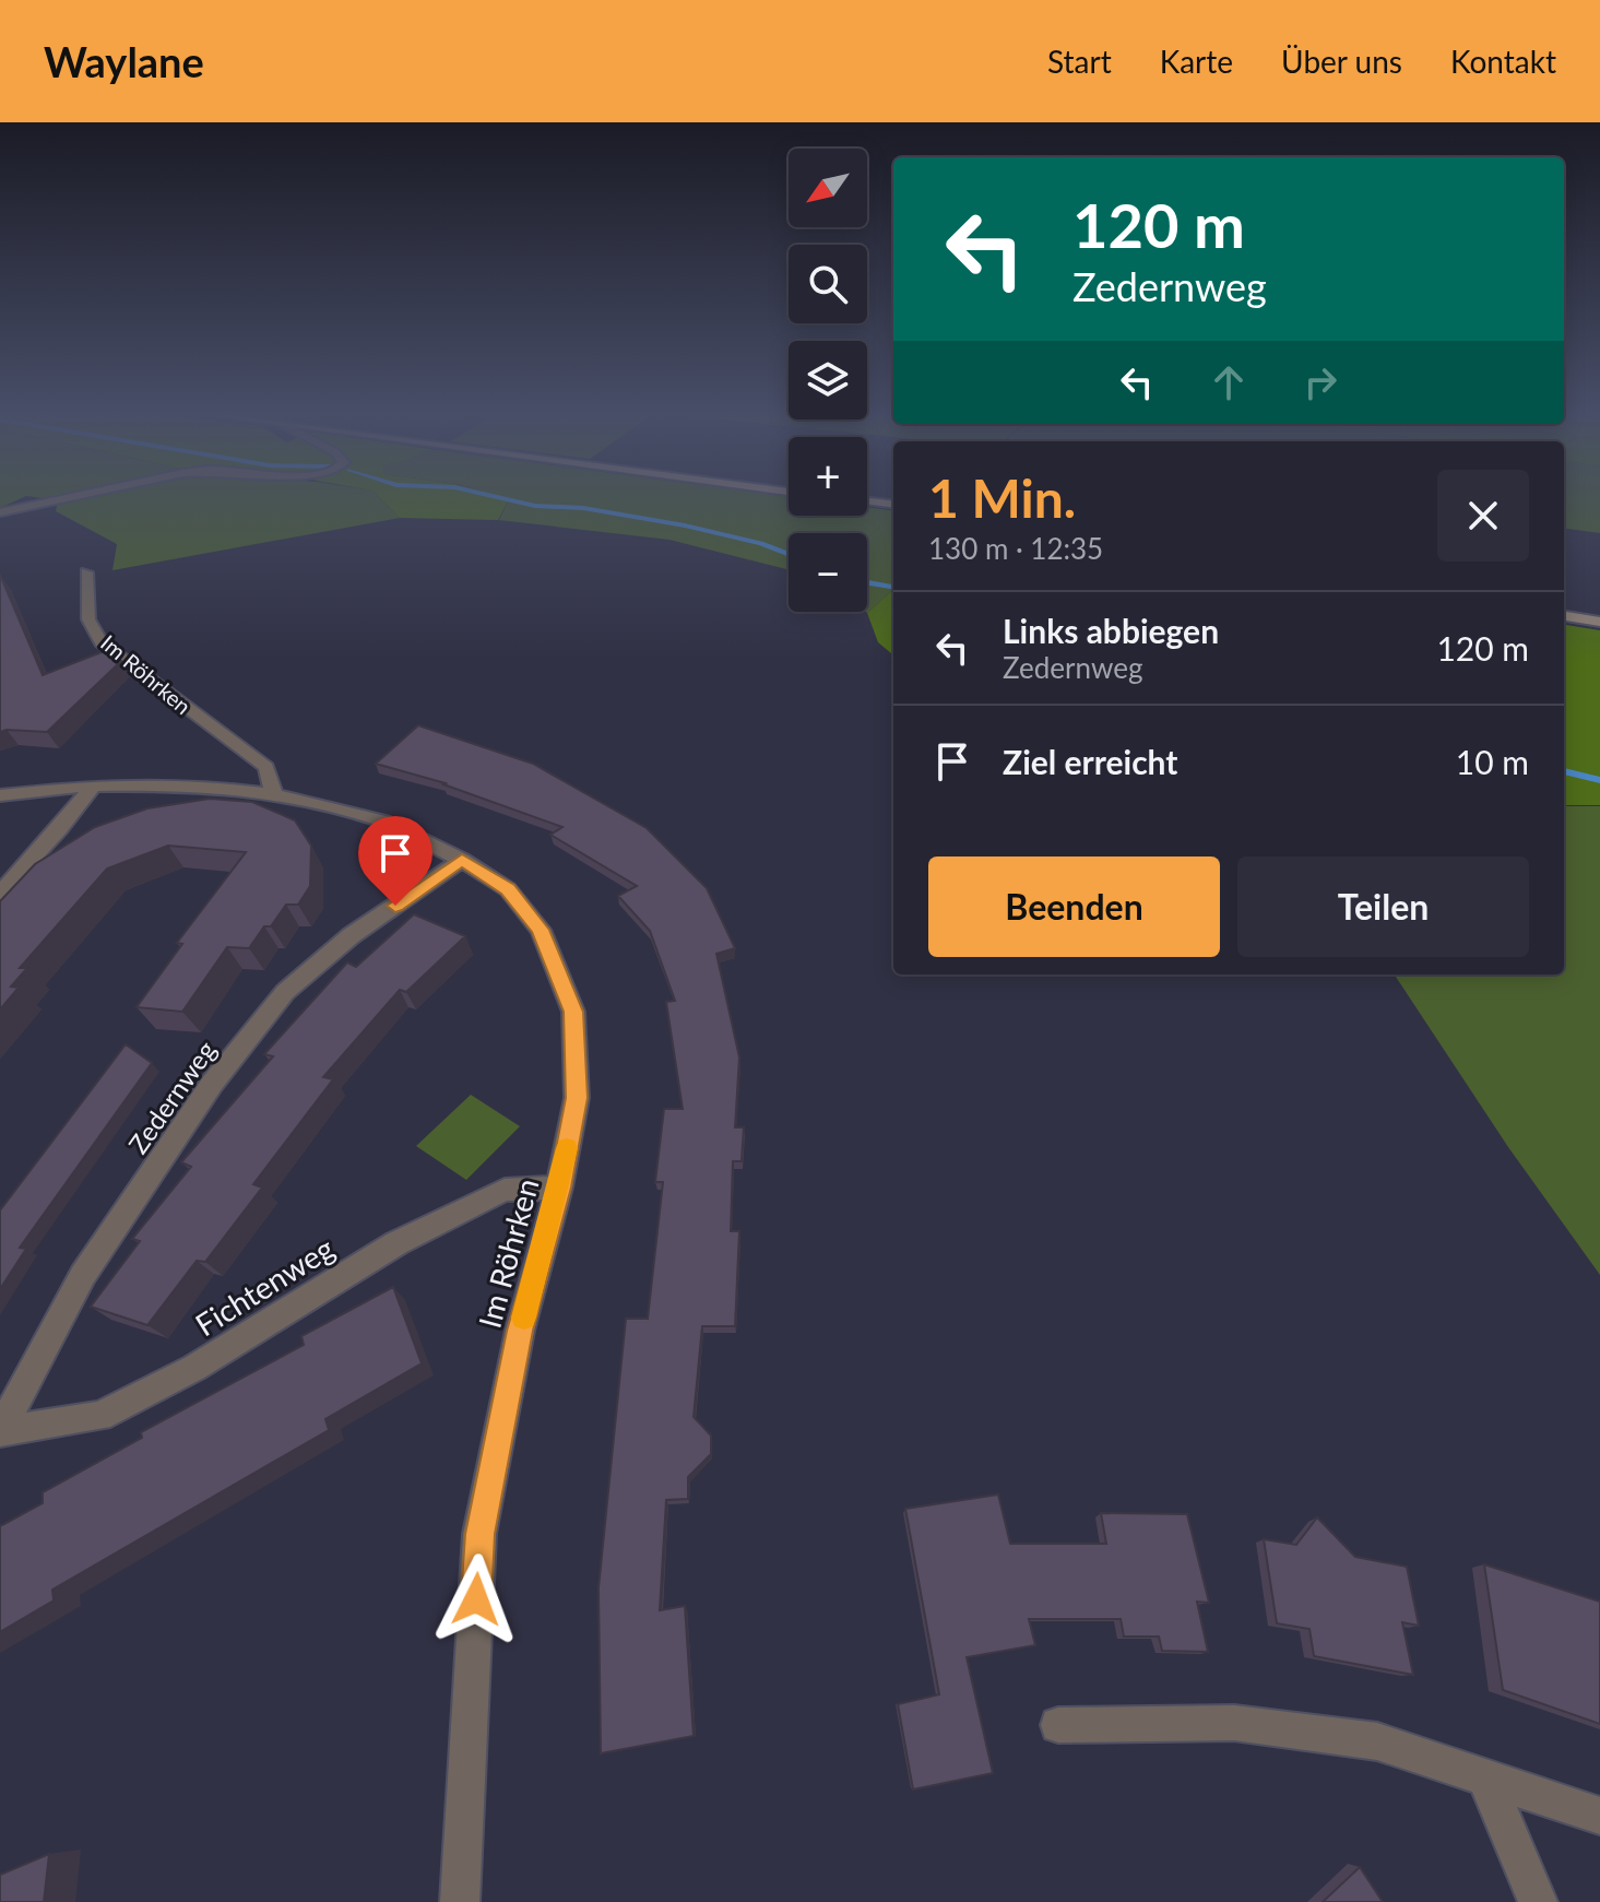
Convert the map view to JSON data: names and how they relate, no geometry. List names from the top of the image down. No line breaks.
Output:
{"streets":{"street":["Im Röhrken","Zedernweg","Fichtenweg"]},"crossings":[["Im Röhrken","Zedernweg"],["Im Röhrken","Fichtenweg"],["Zedernweg","Fichtenweg"]],"north":"bottom left","page":{"header":"Waylane","nav":["Start","Karte","Über uns","Kontakt"],"map_buttons":["+","−"],"turn":["120 m","Zedernweg"],"heading":["1 Min.","130 m · 12:35"],"list":[{"name":"Links abbiegen","note":"Zedernweg","value":"120 m"},{"name":"Ziel erreicht","value":"10 m"}],"buttons":["Beenden","Teilen"]}}
